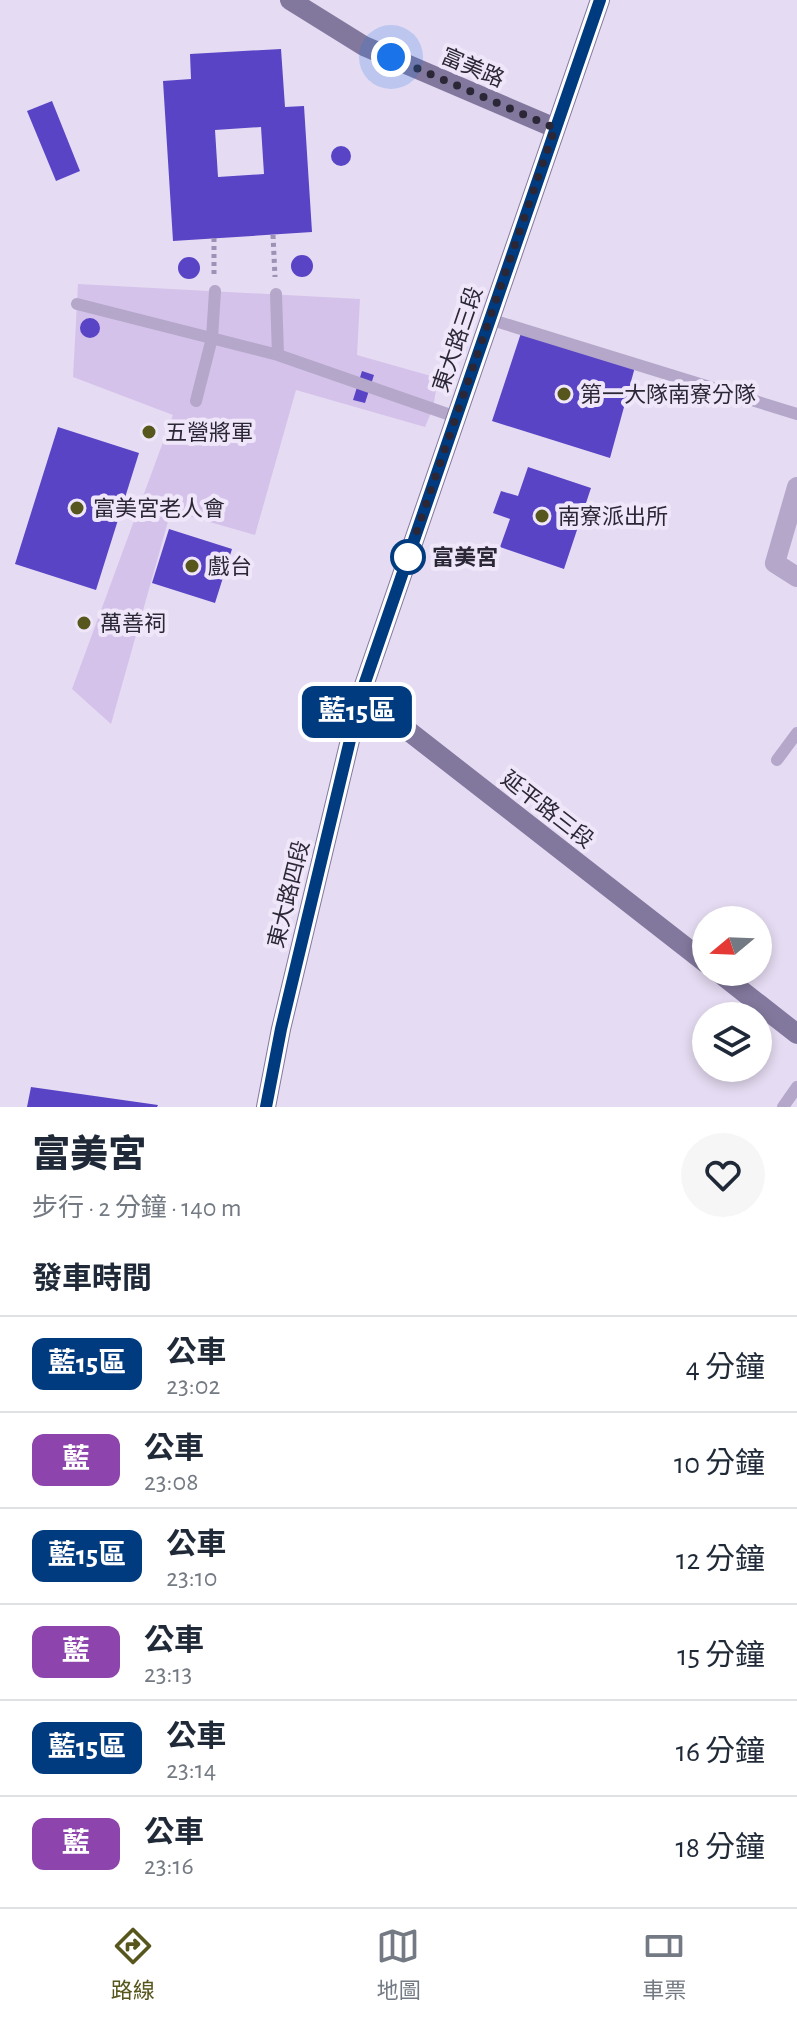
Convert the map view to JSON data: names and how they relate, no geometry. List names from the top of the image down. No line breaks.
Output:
{"streets":{"main road":["富美路","東大路三段","延平路三段","東大路四段"]},"crossings":[["富美路","東大路三段"],["東大路三段","延平路三段"],["東大路三段","東大路四段"],["延平路三段","東大路四段"]],"places":["第一大隊南寮分隊","五營將軍","富美宮老人會","南寮派出所","富美宮","戲台","萬善祠"],"lines":["bus line 藍15區"],"north":"left","page":{"on_map":"藍15區","heading":[["富美宮","步行 · 2 分鐘 · 140 m"],"發車時間"],"list":[{"mark":"藍15區","name":"公車","note":"23:02","value":"4 分鐘"},{"mark":"藍","name":"公車","note":"23:08","value":"10 分鐘"},{"mark":"藍15區","name":"公車","note":"23:10","value":"12 分鐘"},{"mark":"藍","name":"公車","note":"23:13","value":"15 分鐘"},{"mark":"藍15區","name":"公車","note":"23:14","value":"16 分鐘"},{"mark":"藍","name":"公車","note":"23:16","value":"18 分鐘"}],"tabs":["路線","地圖","車票"]}}
